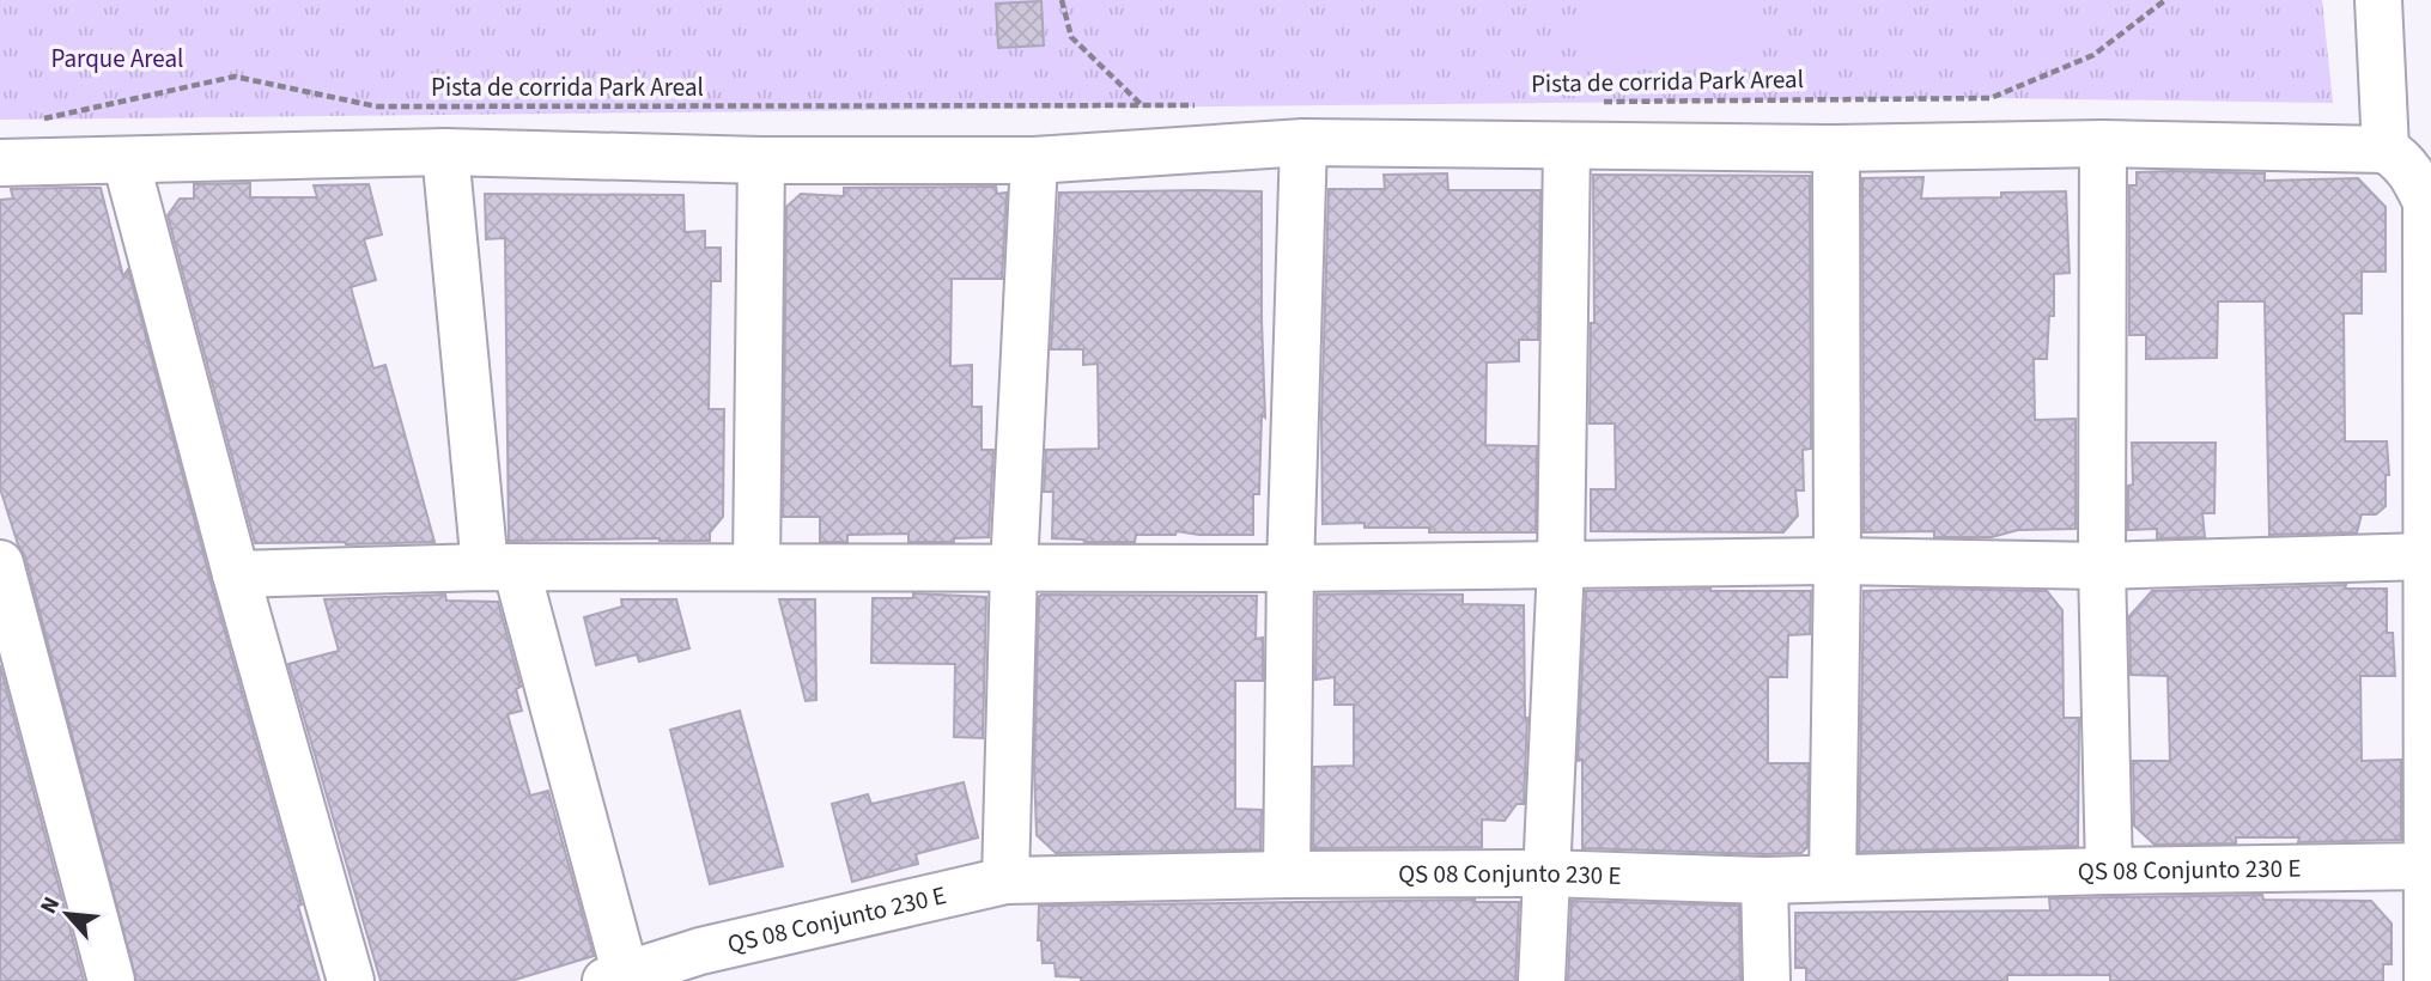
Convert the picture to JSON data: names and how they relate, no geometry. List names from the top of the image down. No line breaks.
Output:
{"streets":{"street":["QS 08 Conjunto 230 E"],"path":["Pista de corrida Park Areal"]},"parks":["Parque Areal"],"north":"top left"}
